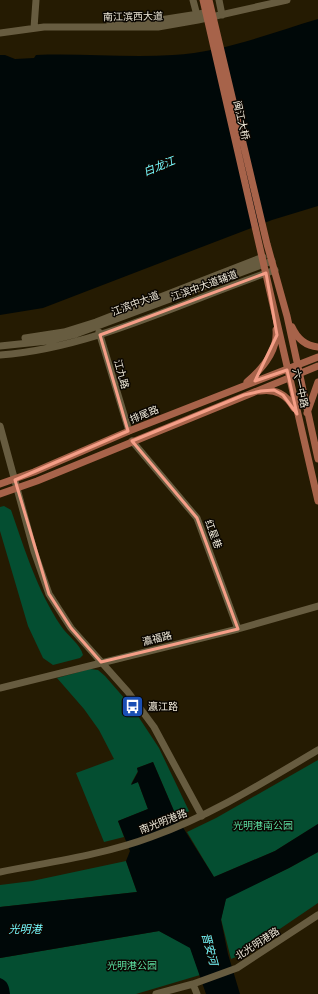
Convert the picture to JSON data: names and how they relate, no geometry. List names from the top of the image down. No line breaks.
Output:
{"streets":{"main road":["闽江大桥","六一中路","排尾路"],"street":["南江滨西大道","江滨中大道辅道","江滨中大道","江九路","红星巷","瀛福路","南光明港路","北光明港路"]},"crossings":[["闽江大桥","六一中路"],["江滨中大道辅道","江滨中大道"],["江滨中大道辅道","江九路"],["江滨中大道辅道","六一中路"],["江滨中大道","江九路"],["江滨中大道","六一中路"],["江九路","排尾路"],["六一中路","排尾路"],["排尾路","红星巷"],["红星巷","瀛福路"]],"water":["白龙江","光明港","晋安河"],"parks":["光明港南公园","光明港公园"],"places":{"bus stop":["瀛江路"]}}
